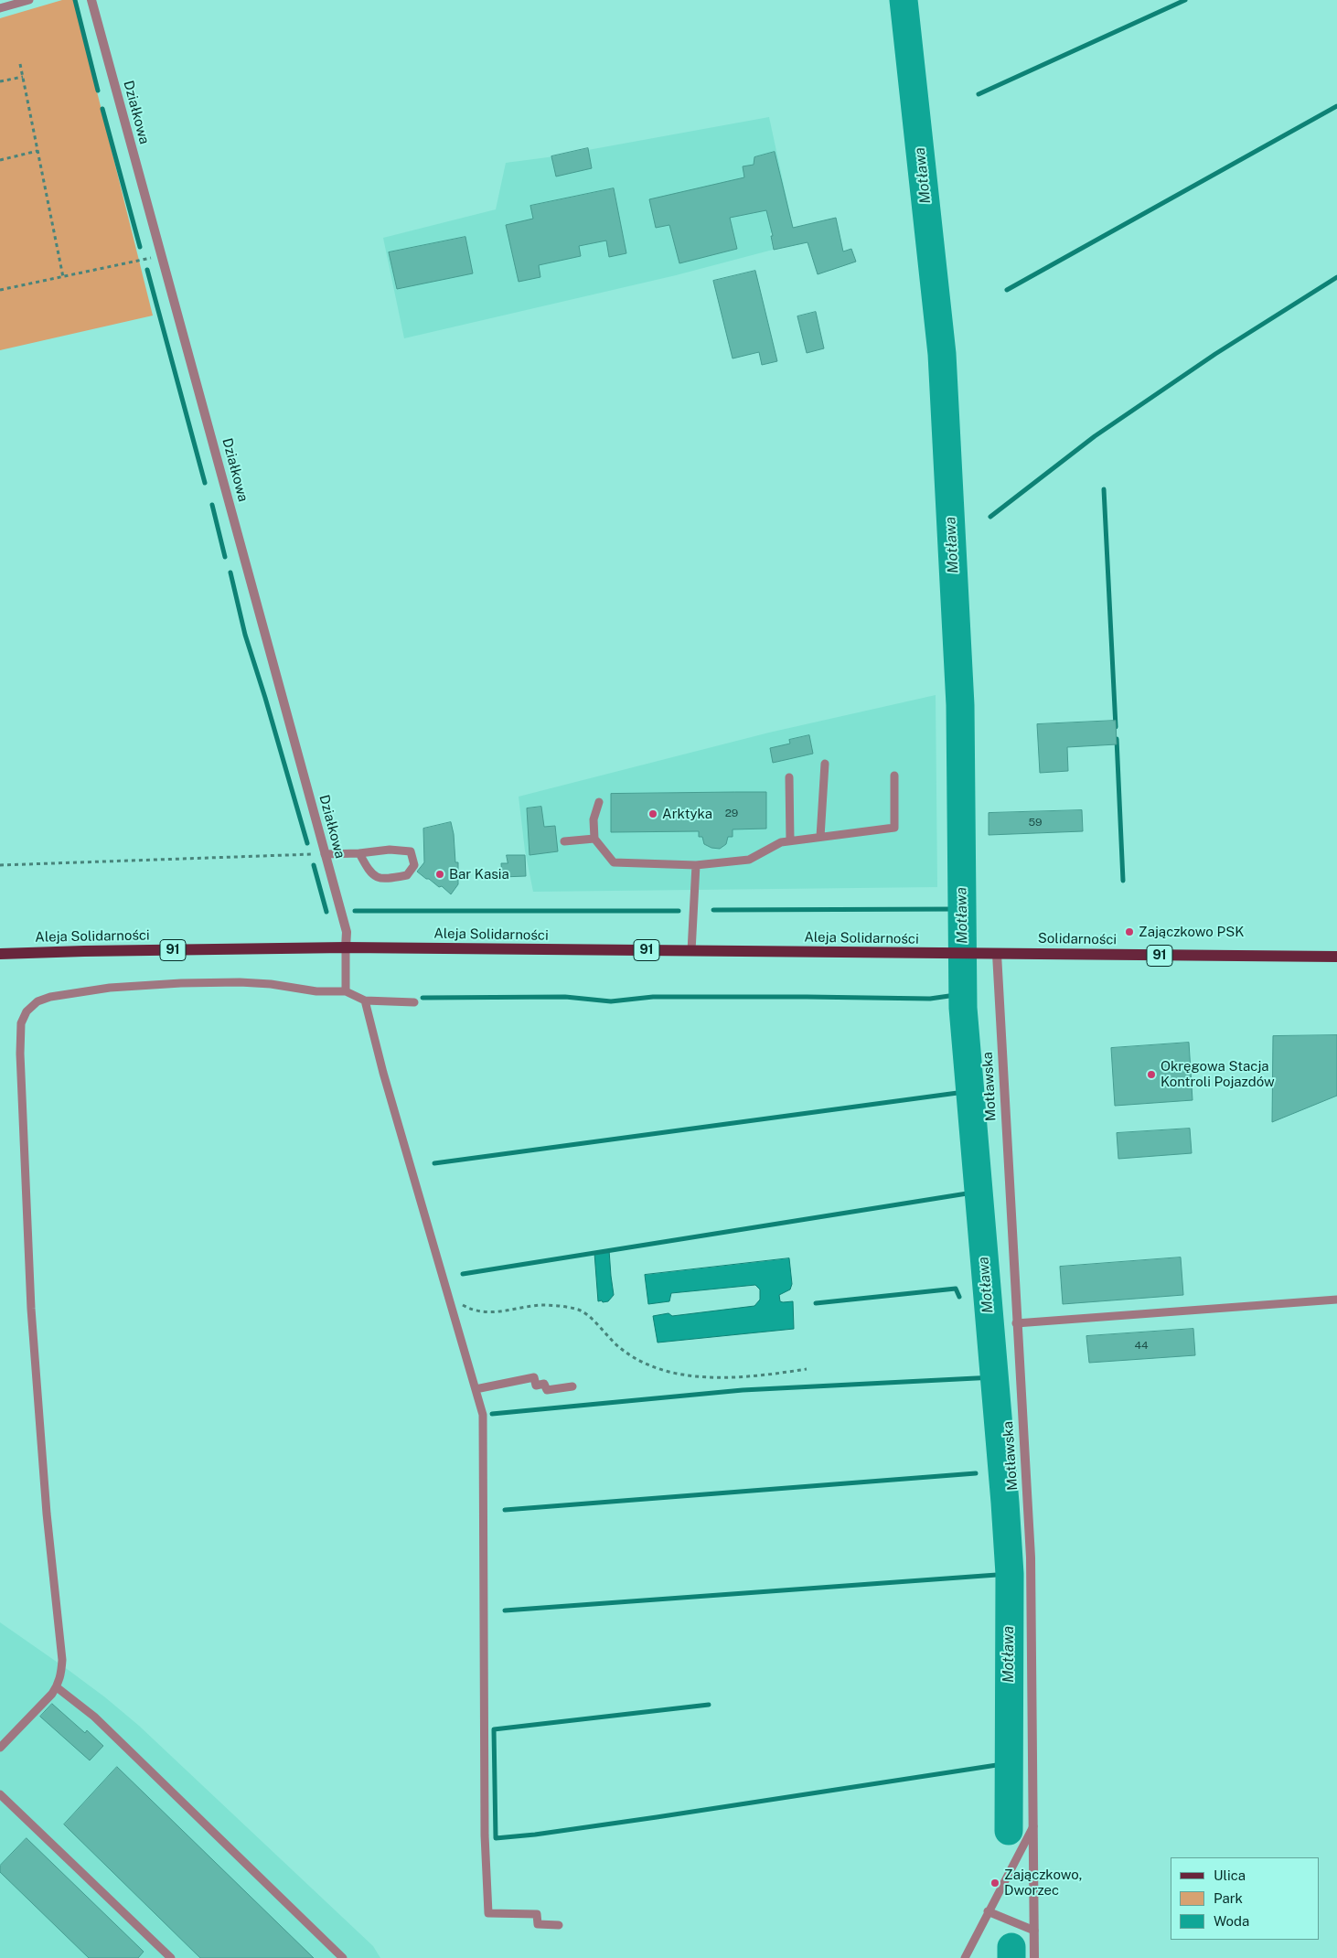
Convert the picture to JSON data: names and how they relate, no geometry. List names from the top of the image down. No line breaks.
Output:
{"streets":{"main road":["Aleja Solidarności","Solidarności","91"],"street":["Działkowa","Motławska"]},"crossings":[["Działkowa","Aleja Solidarności"],["Aleja Solidarności","Solidarności"],["Solidarności","Motławska"]],"water":["Motława"],"places":["Arktyka","Bar Kasia","Zajączkowo PSK","Okręgowa Stacja Kontroli Pojazdów","Zajączkowo, Dworzec"],"house_numbers":["29","59","44"],"legend":["Ulica","Park","Woda"]}
